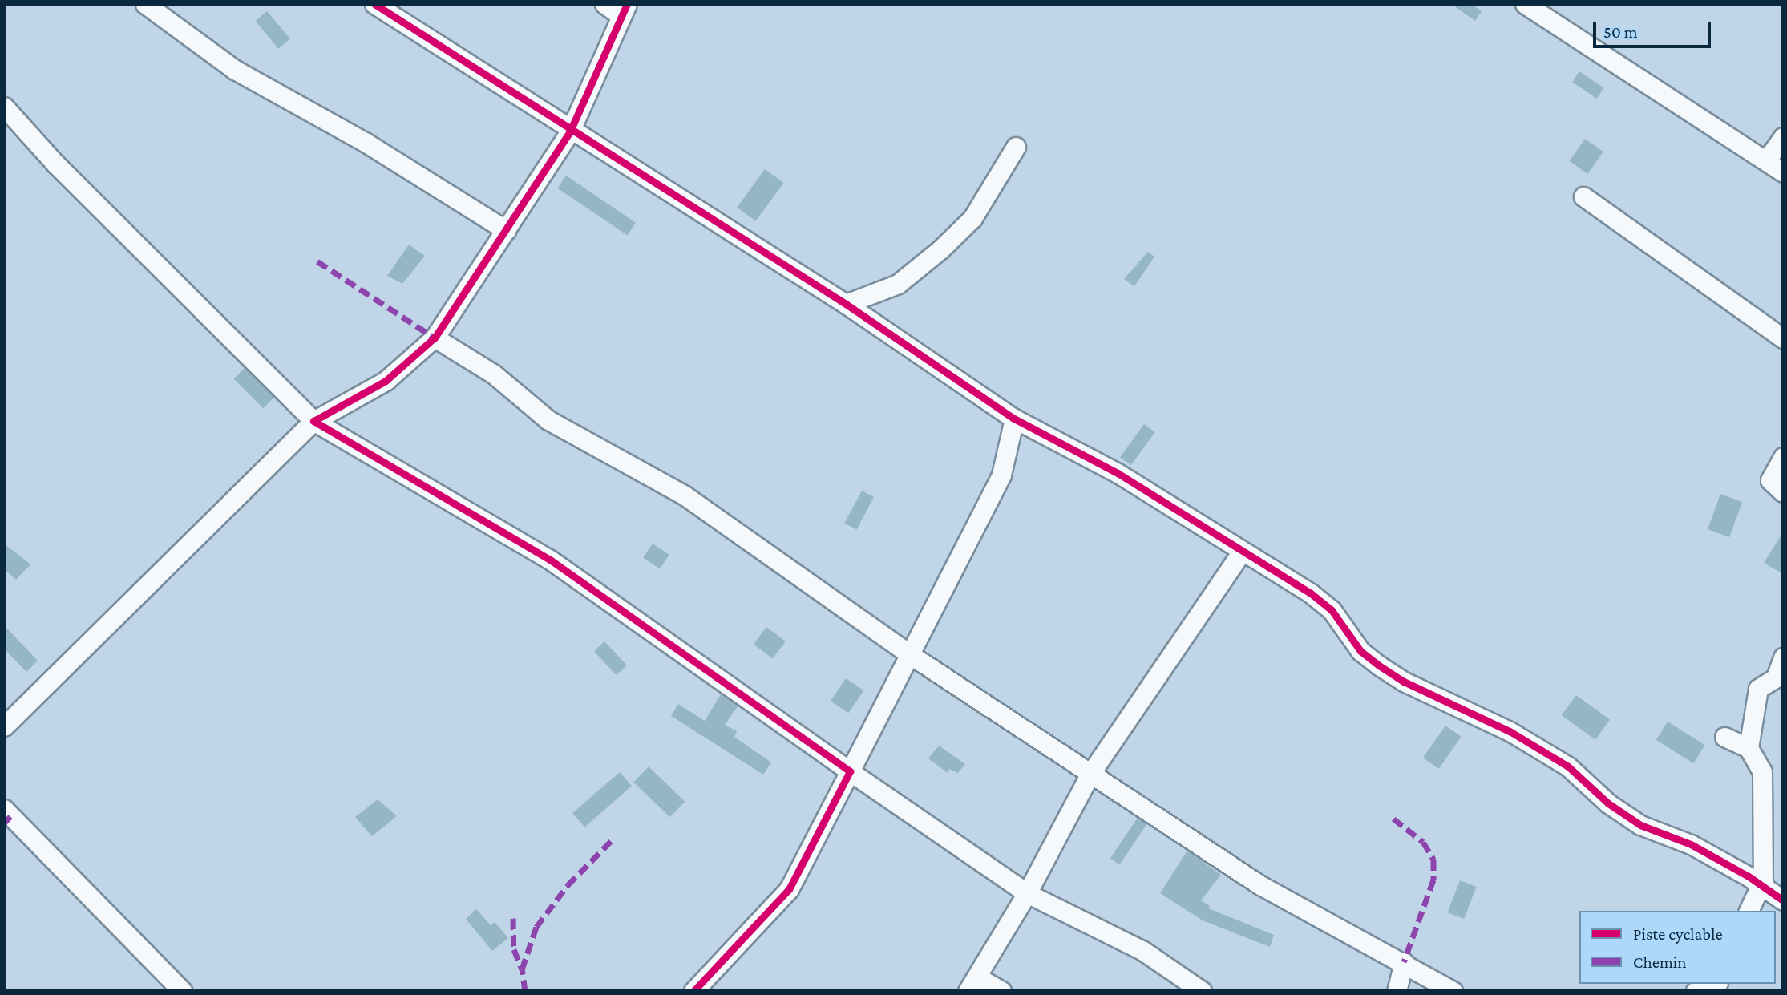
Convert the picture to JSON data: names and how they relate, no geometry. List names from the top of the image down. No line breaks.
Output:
{"legend":["Piste cyclable","Chemin"],"scale_bar":"50 m"}
